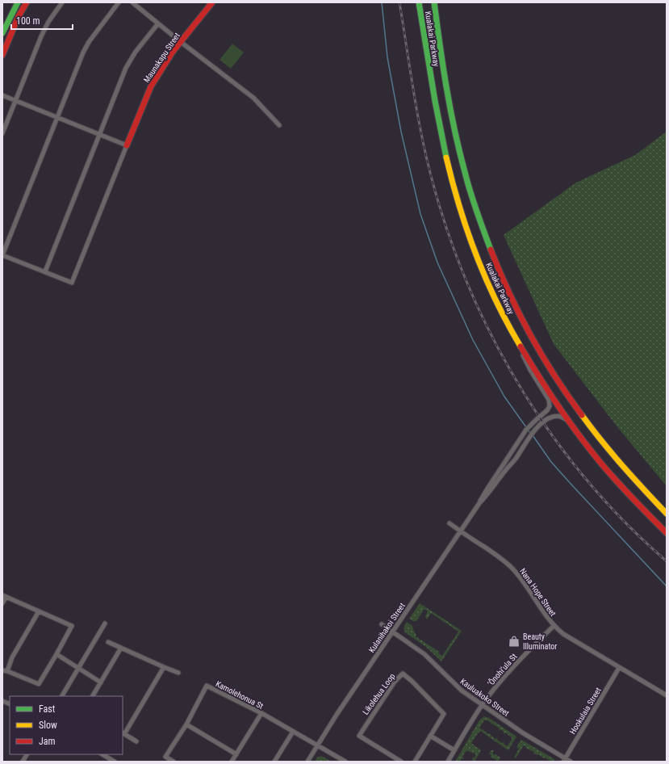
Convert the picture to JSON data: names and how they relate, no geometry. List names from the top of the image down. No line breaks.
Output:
{"streets":{"main road":["Kualakai Parkway","Maunakapu Street"],"street":["Nana Hope Street","Kulanihakoi Street","‘Ōnohi‘ula St","Likolehua Loop","Kamolehonua St","Kauluakoko Street","Hookulaia Street"]},"crossings":[["Kualakai Parkway","Kulanihakoi Street"],["Nana Hope Street","Kulanihakoi Street"],["Nana Hope Street","‘Ōnohi‘ula St"],["Nana Hope Street","Hookulaia Street"],["Kulanihakoi Street","Kamolehonua St"],["Kulanihakoi Street","Kauluakoko Street"],["‘Ōnohi‘ula St","Kauluakoko Street"],["Kauluakoko Street","Hookulaia Street"]],"places":{"shop":["Beauty Illuminator"]},"legend":["Fast","Slow","Jam"],"scale_bar":"100 m"}
